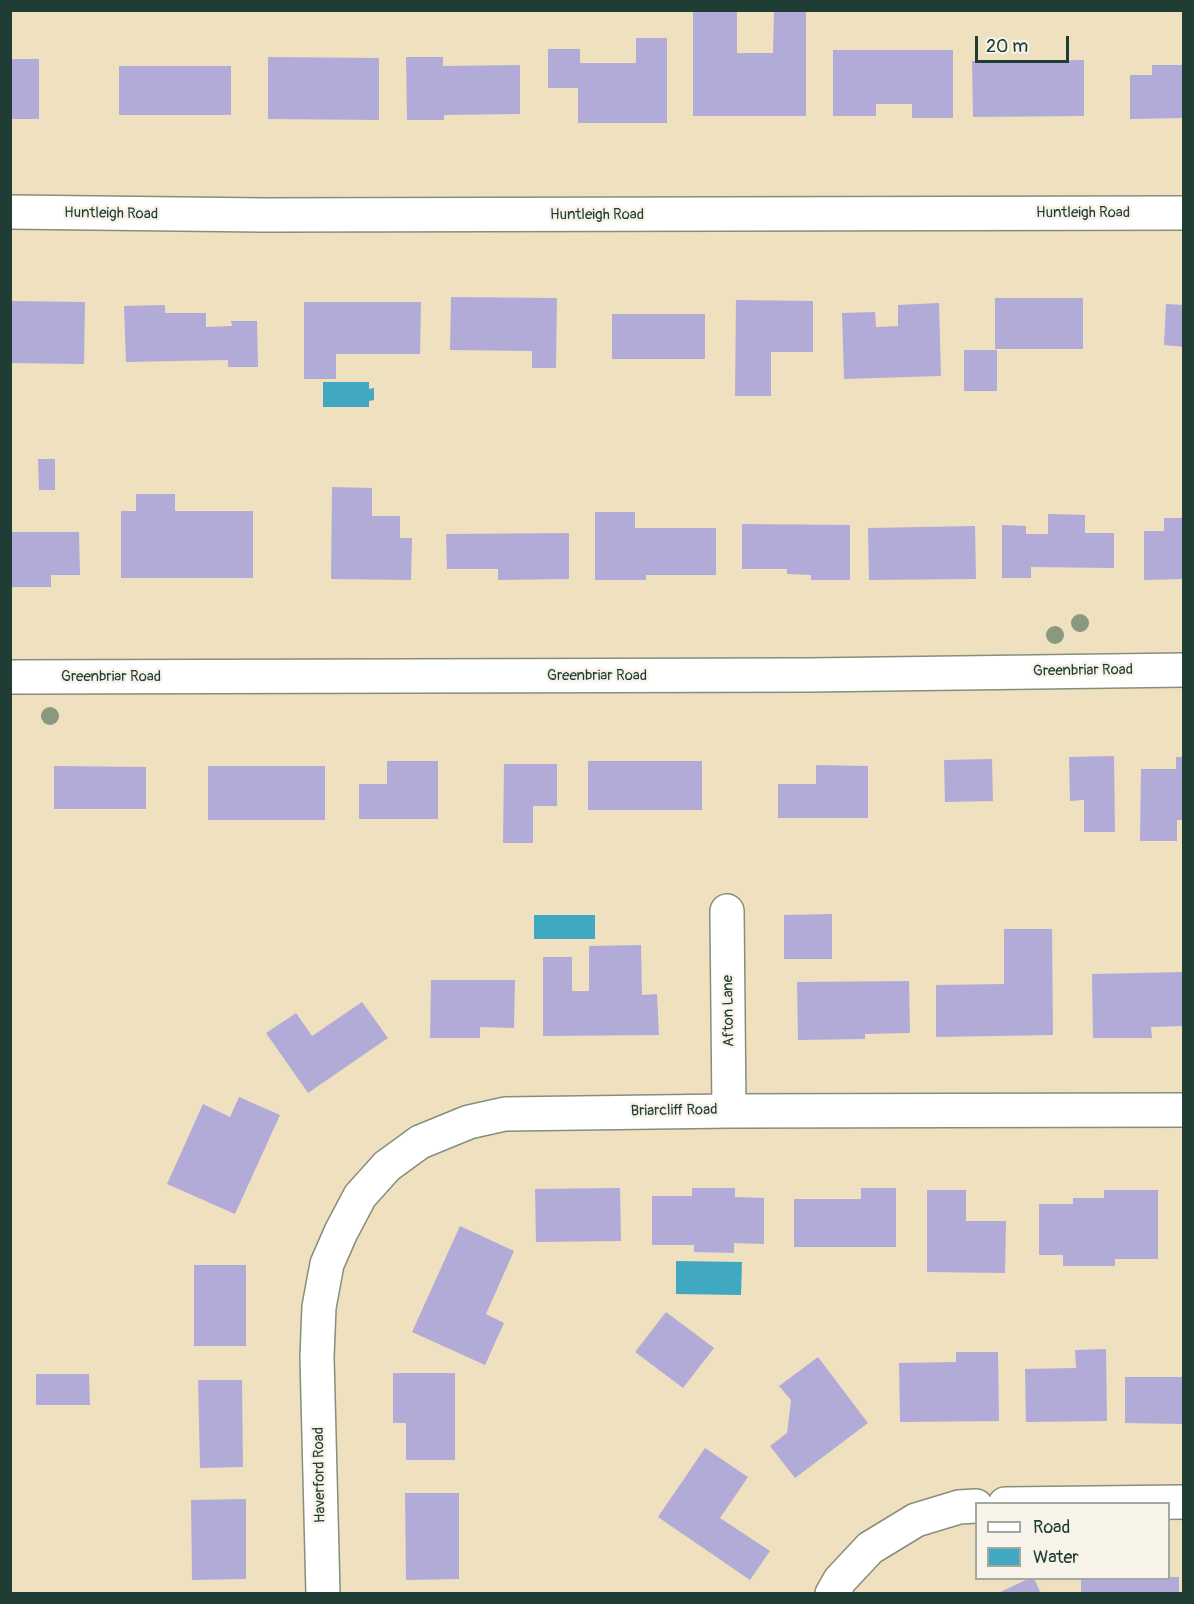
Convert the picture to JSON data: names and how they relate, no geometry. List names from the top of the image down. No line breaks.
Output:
{"streets":{"street":["Huntleigh Road","Greenbriar Road","Afton Lane","Briarcliff Road","Haverford Road"]},"crossings":[["Afton Lane","Briarcliff Road"],["Briarcliff Road","Haverford Road"]],"legend":["Road","Water"],"scale_bar":"20 m"}
